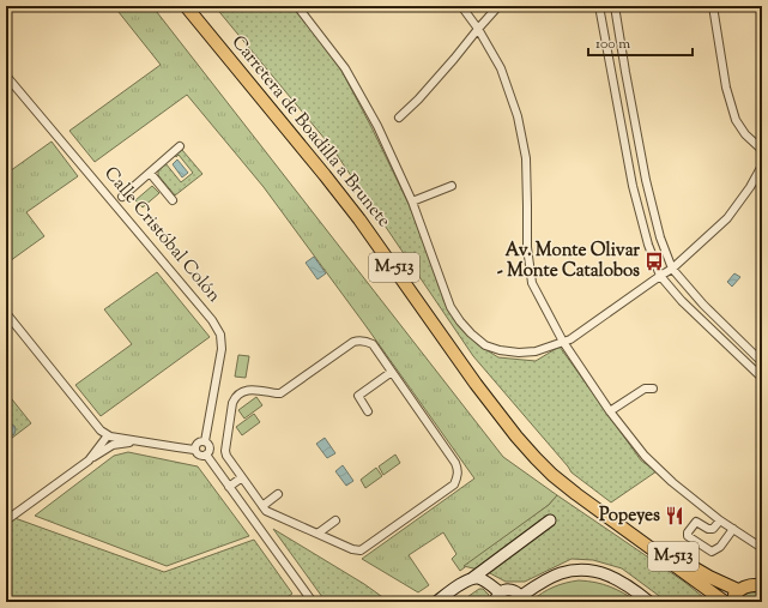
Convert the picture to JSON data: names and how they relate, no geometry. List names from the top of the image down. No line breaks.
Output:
{"streets":{"main road":["Carretera de Boadilla a Brunete","M-513"],"street":["Calle Cristóbal Colón"]},"places":{"bus stop":["Av. Monte Olivar - Monte Catalobos"],"restaurant":["Popeyes"]},"scale_bar":"100 m"}
